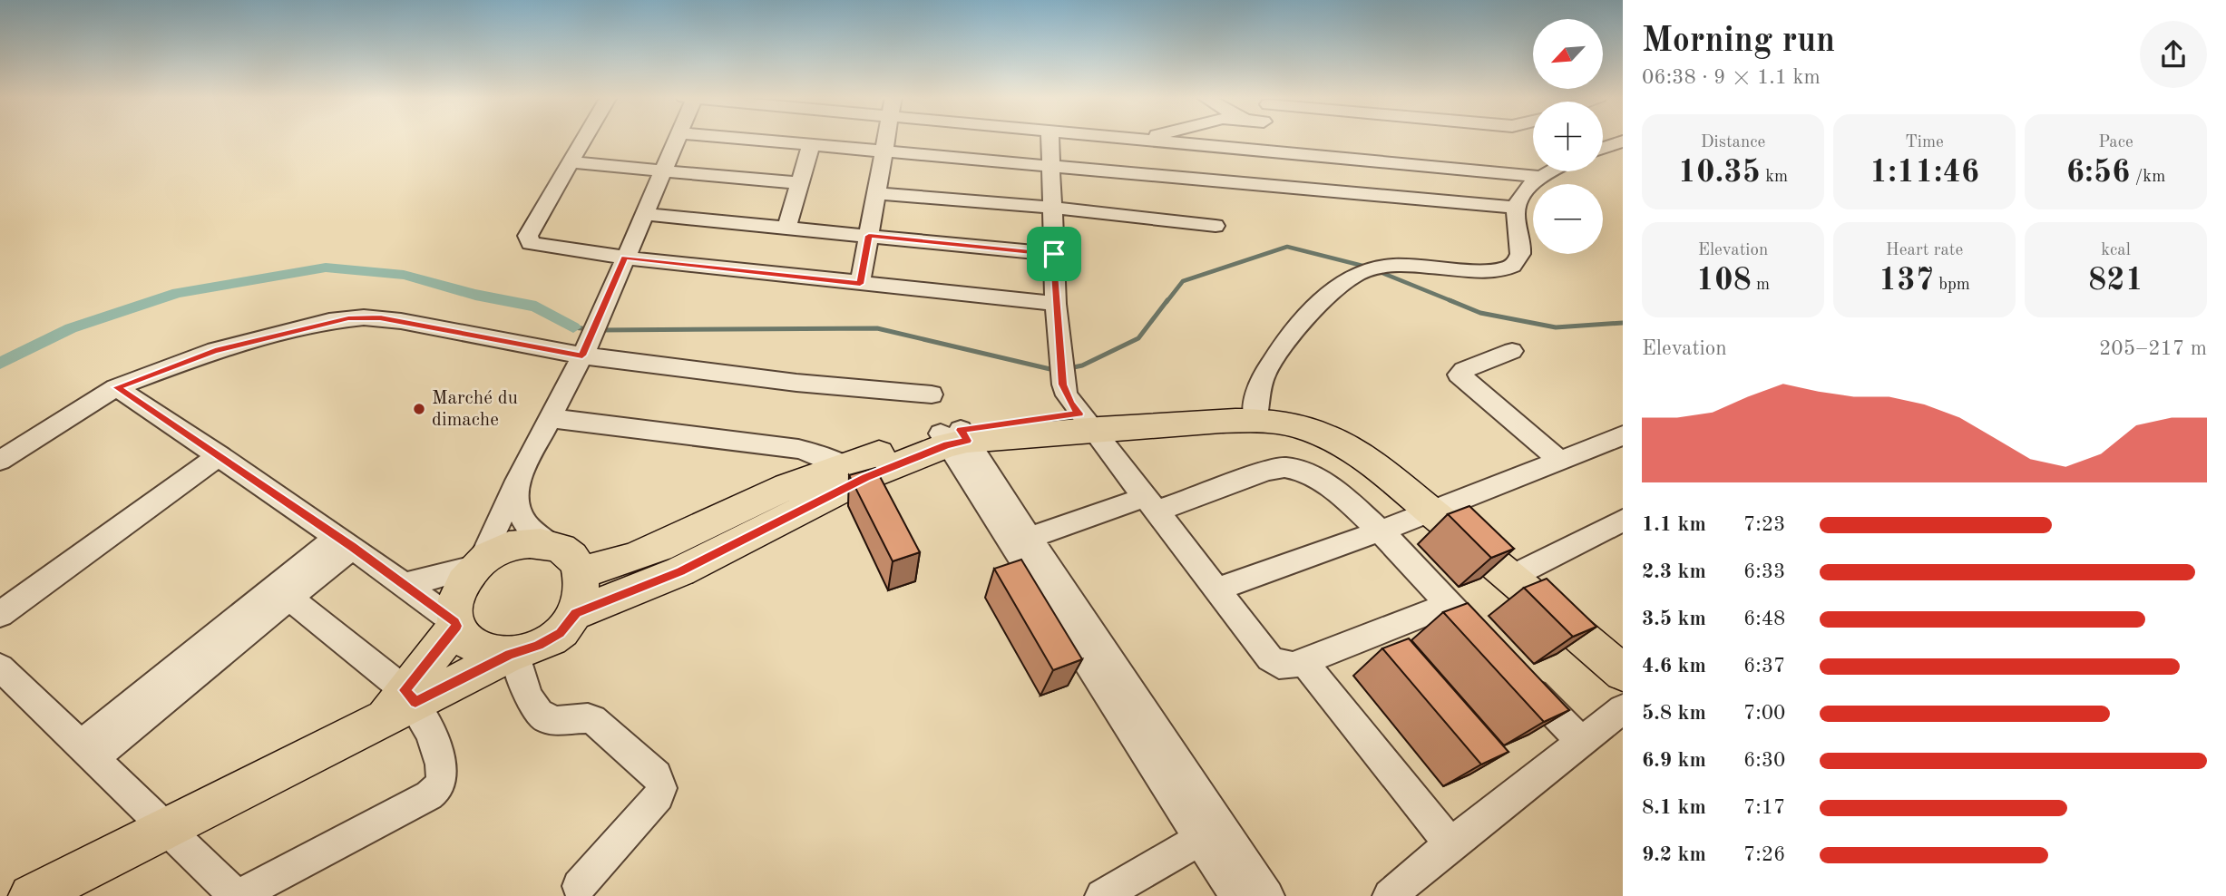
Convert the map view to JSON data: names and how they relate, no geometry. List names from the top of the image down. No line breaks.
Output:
{"places":["Marché du dimache"],"north":"bottom left","page":{"heading":["Morning run","06:38 · 9 × 1.1 km"],"map_buttons":["+","−"],"stats":[["Distance","10.35 km"],["Time","1:11:46"],["Pace","6:56 /km"],["Elevation","108 m"],["Heart rate","137 bpm"],["kcal","821"]],"chart":["Elevation","205–217 m"],"list":[{"name":"1.1 km","note":"7:23"},{"name":"2.3 km","note":"6:33"},{"name":"3.5 km","note":"6:48"},{"name":"4.6 km","note":"6:37"},{"name":"5.8 km","note":"7:00"},{"name":"6.9 km","note":"6:30"},{"name":"8.1 km","note":"7:17"},{"name":"9.2 km","note":"7:26"}]}}
